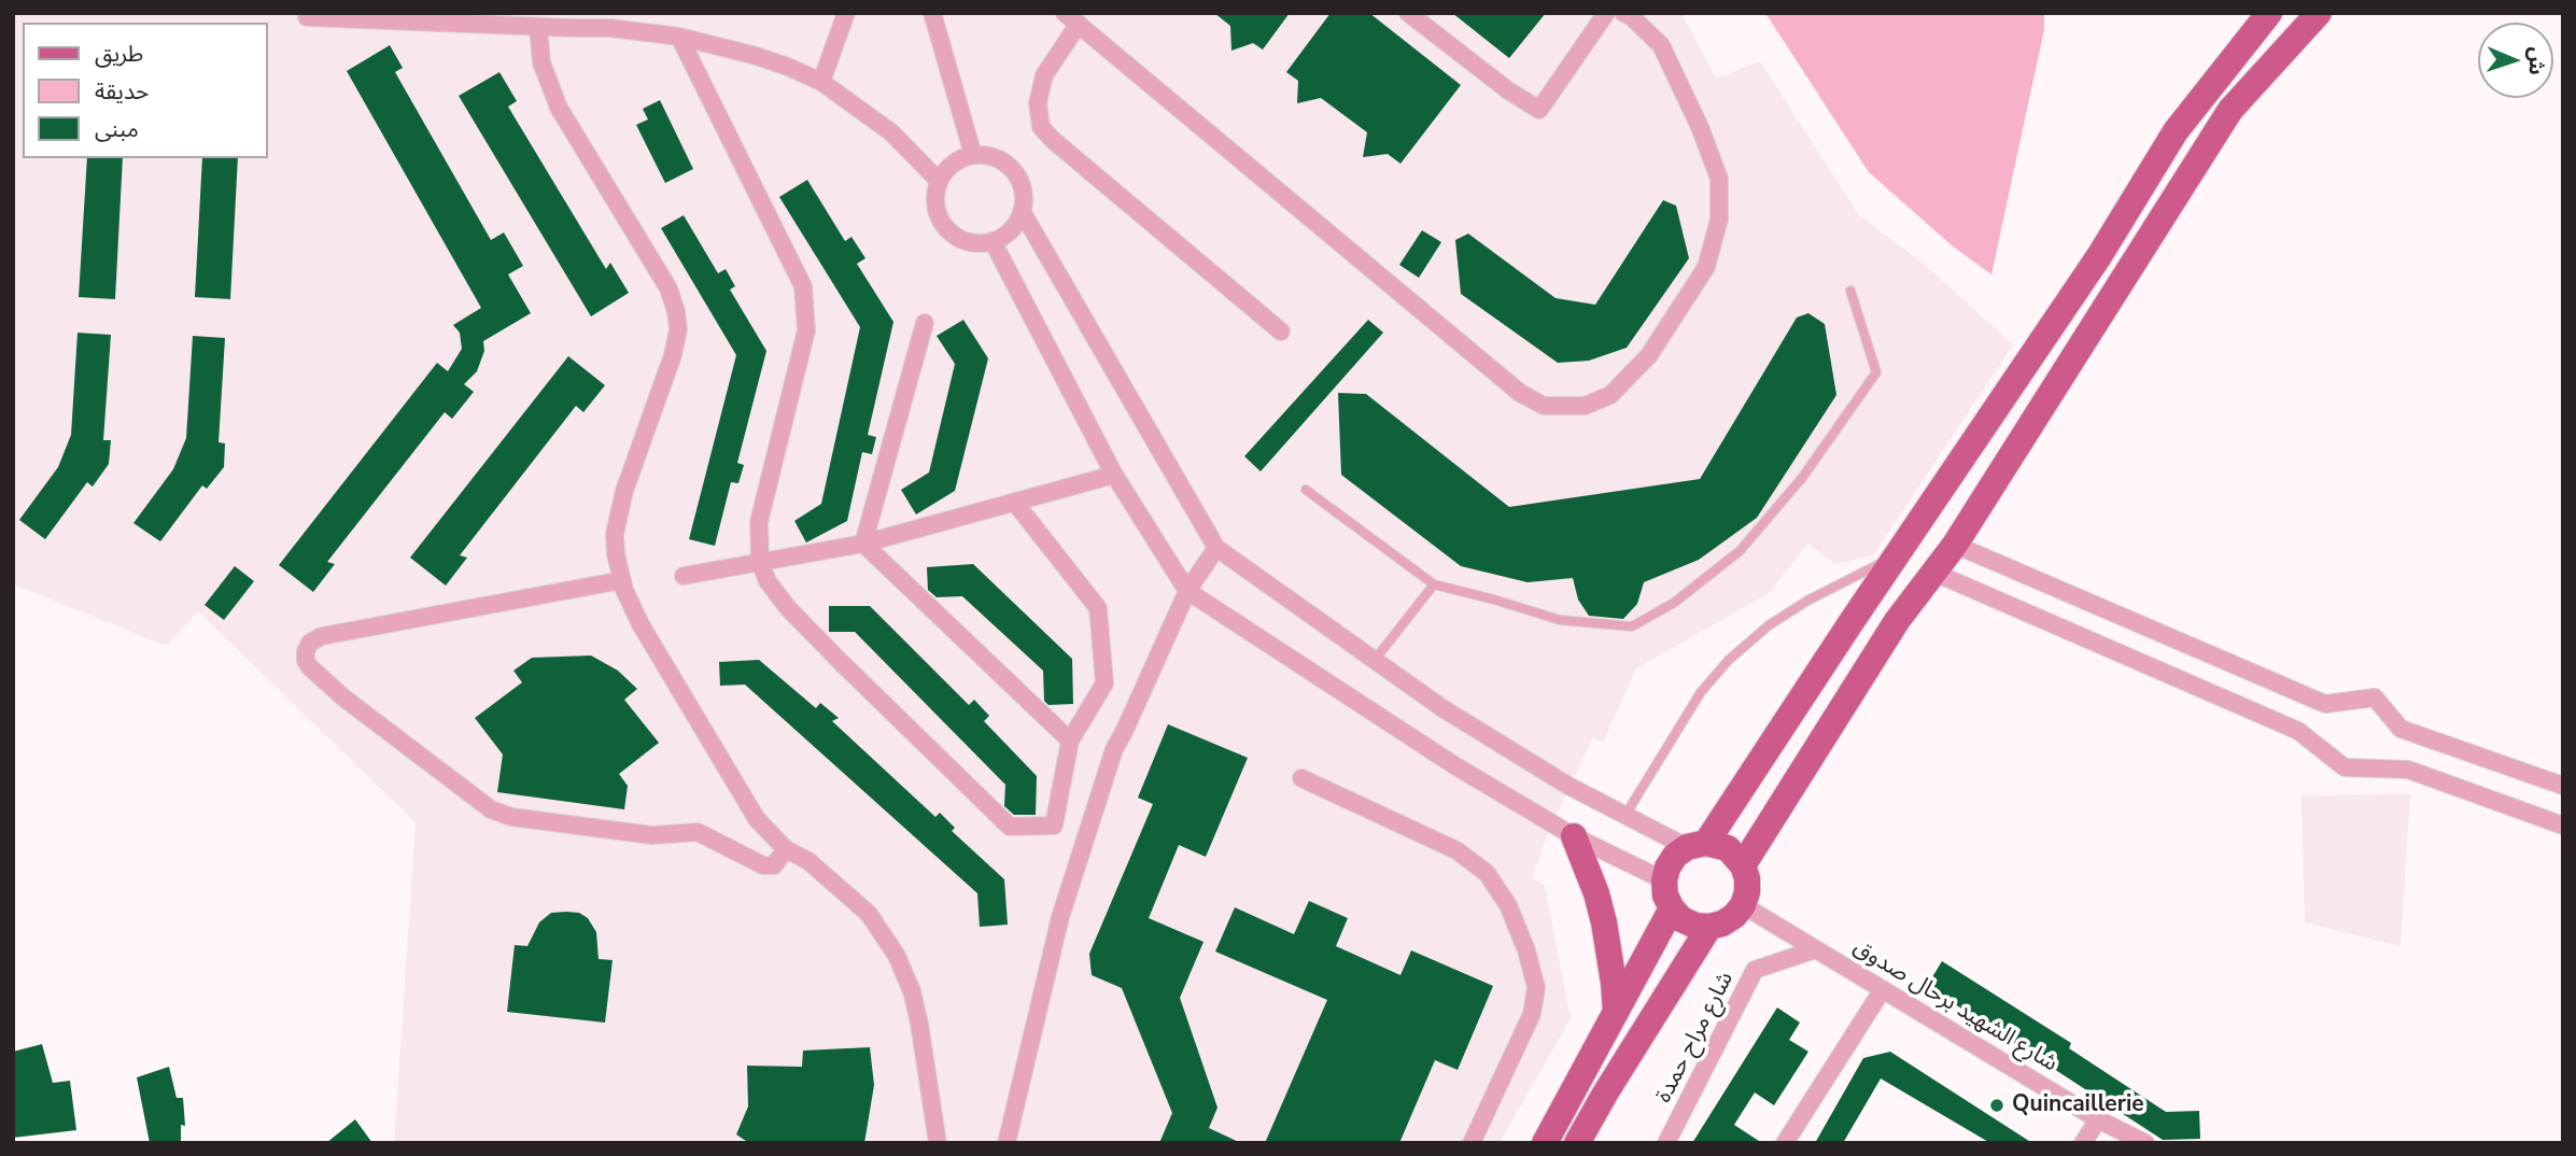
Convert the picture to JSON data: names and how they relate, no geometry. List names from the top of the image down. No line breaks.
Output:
{"streets":{"street":["شارع الشهيد برحال صدوق","شارع مراح حمدة"]},"crossings":[["شارع الشهيد برحال صدوق","شارع مراح حمدة"]],"places":["Quincaillerie"],"legend":["طريق","حديقة","مبنى"],"north":"right"}
